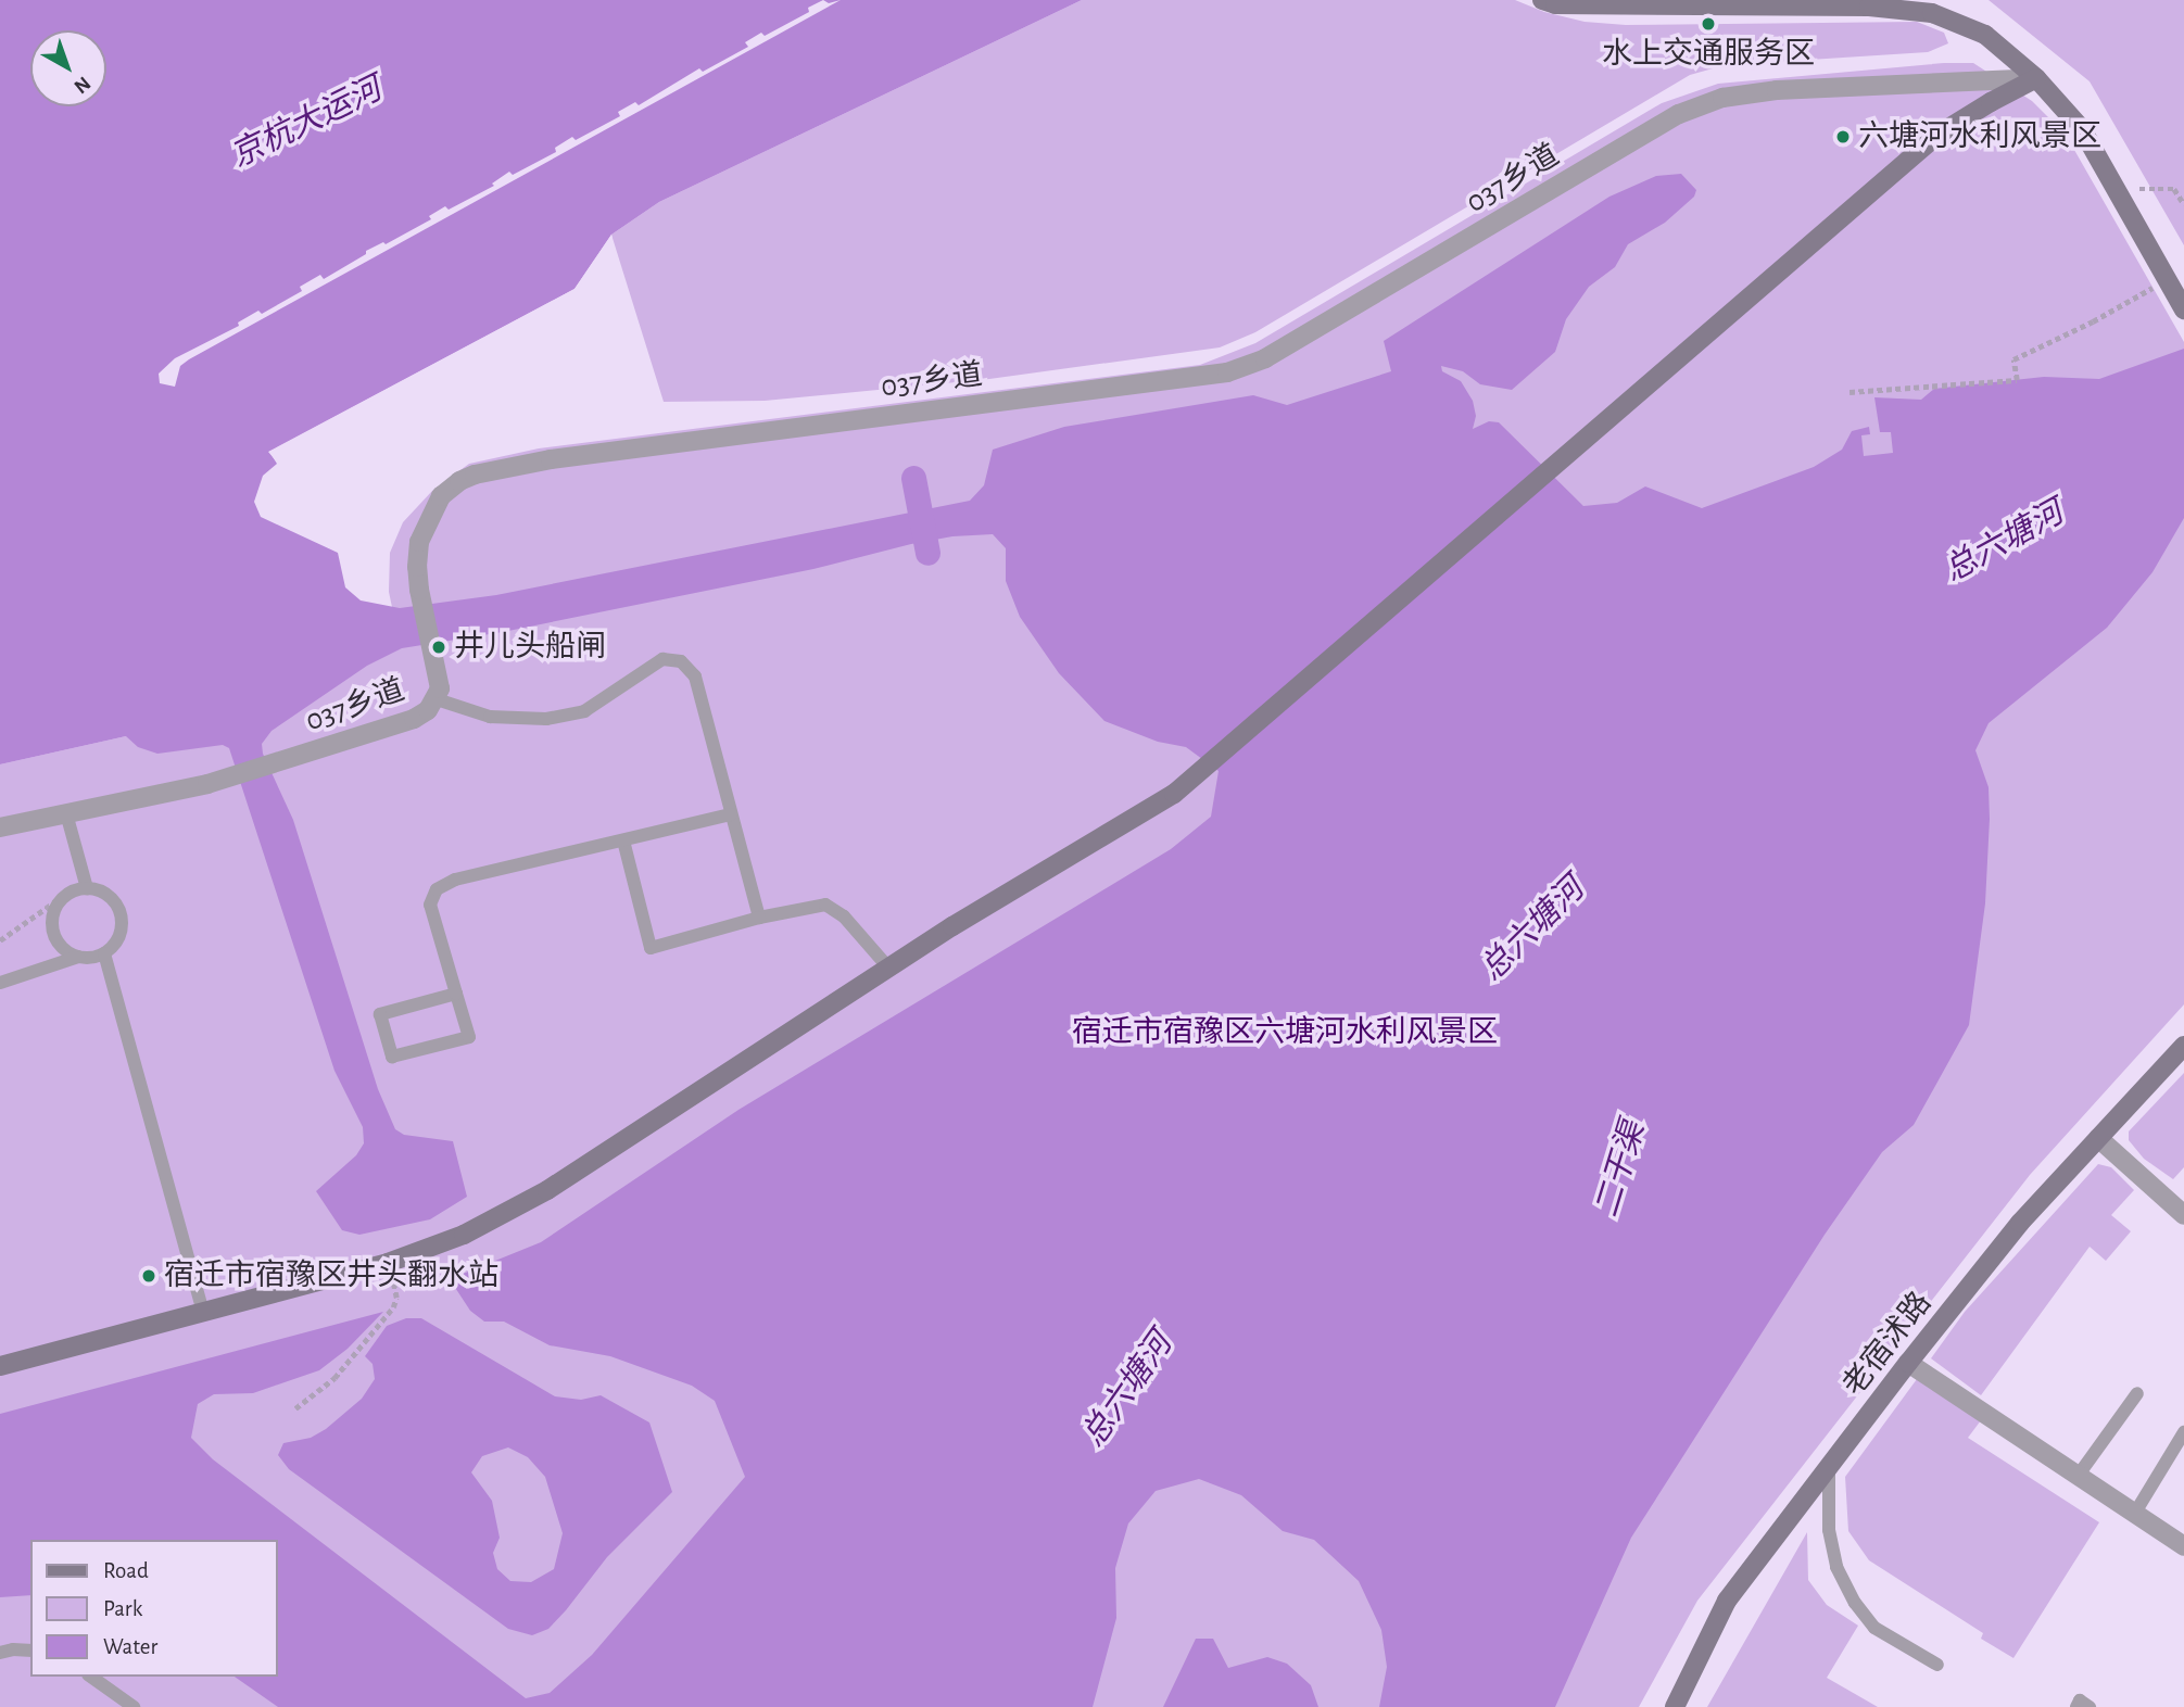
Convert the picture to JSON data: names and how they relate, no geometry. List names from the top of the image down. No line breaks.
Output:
{"streets":{"street":["037乡道","老宿沭路"]},"water":["京杭大运河","总六塘河","二干渠"],"parks":["宿迁市宿豫区六塘河水利风景区"],"places":["水上交通服务区","六塘河水利风景区","井儿头船闸","宿迁市宿豫区井头翻水站"],"legend":["Road","Park","Water"],"north":"bottom right"}
